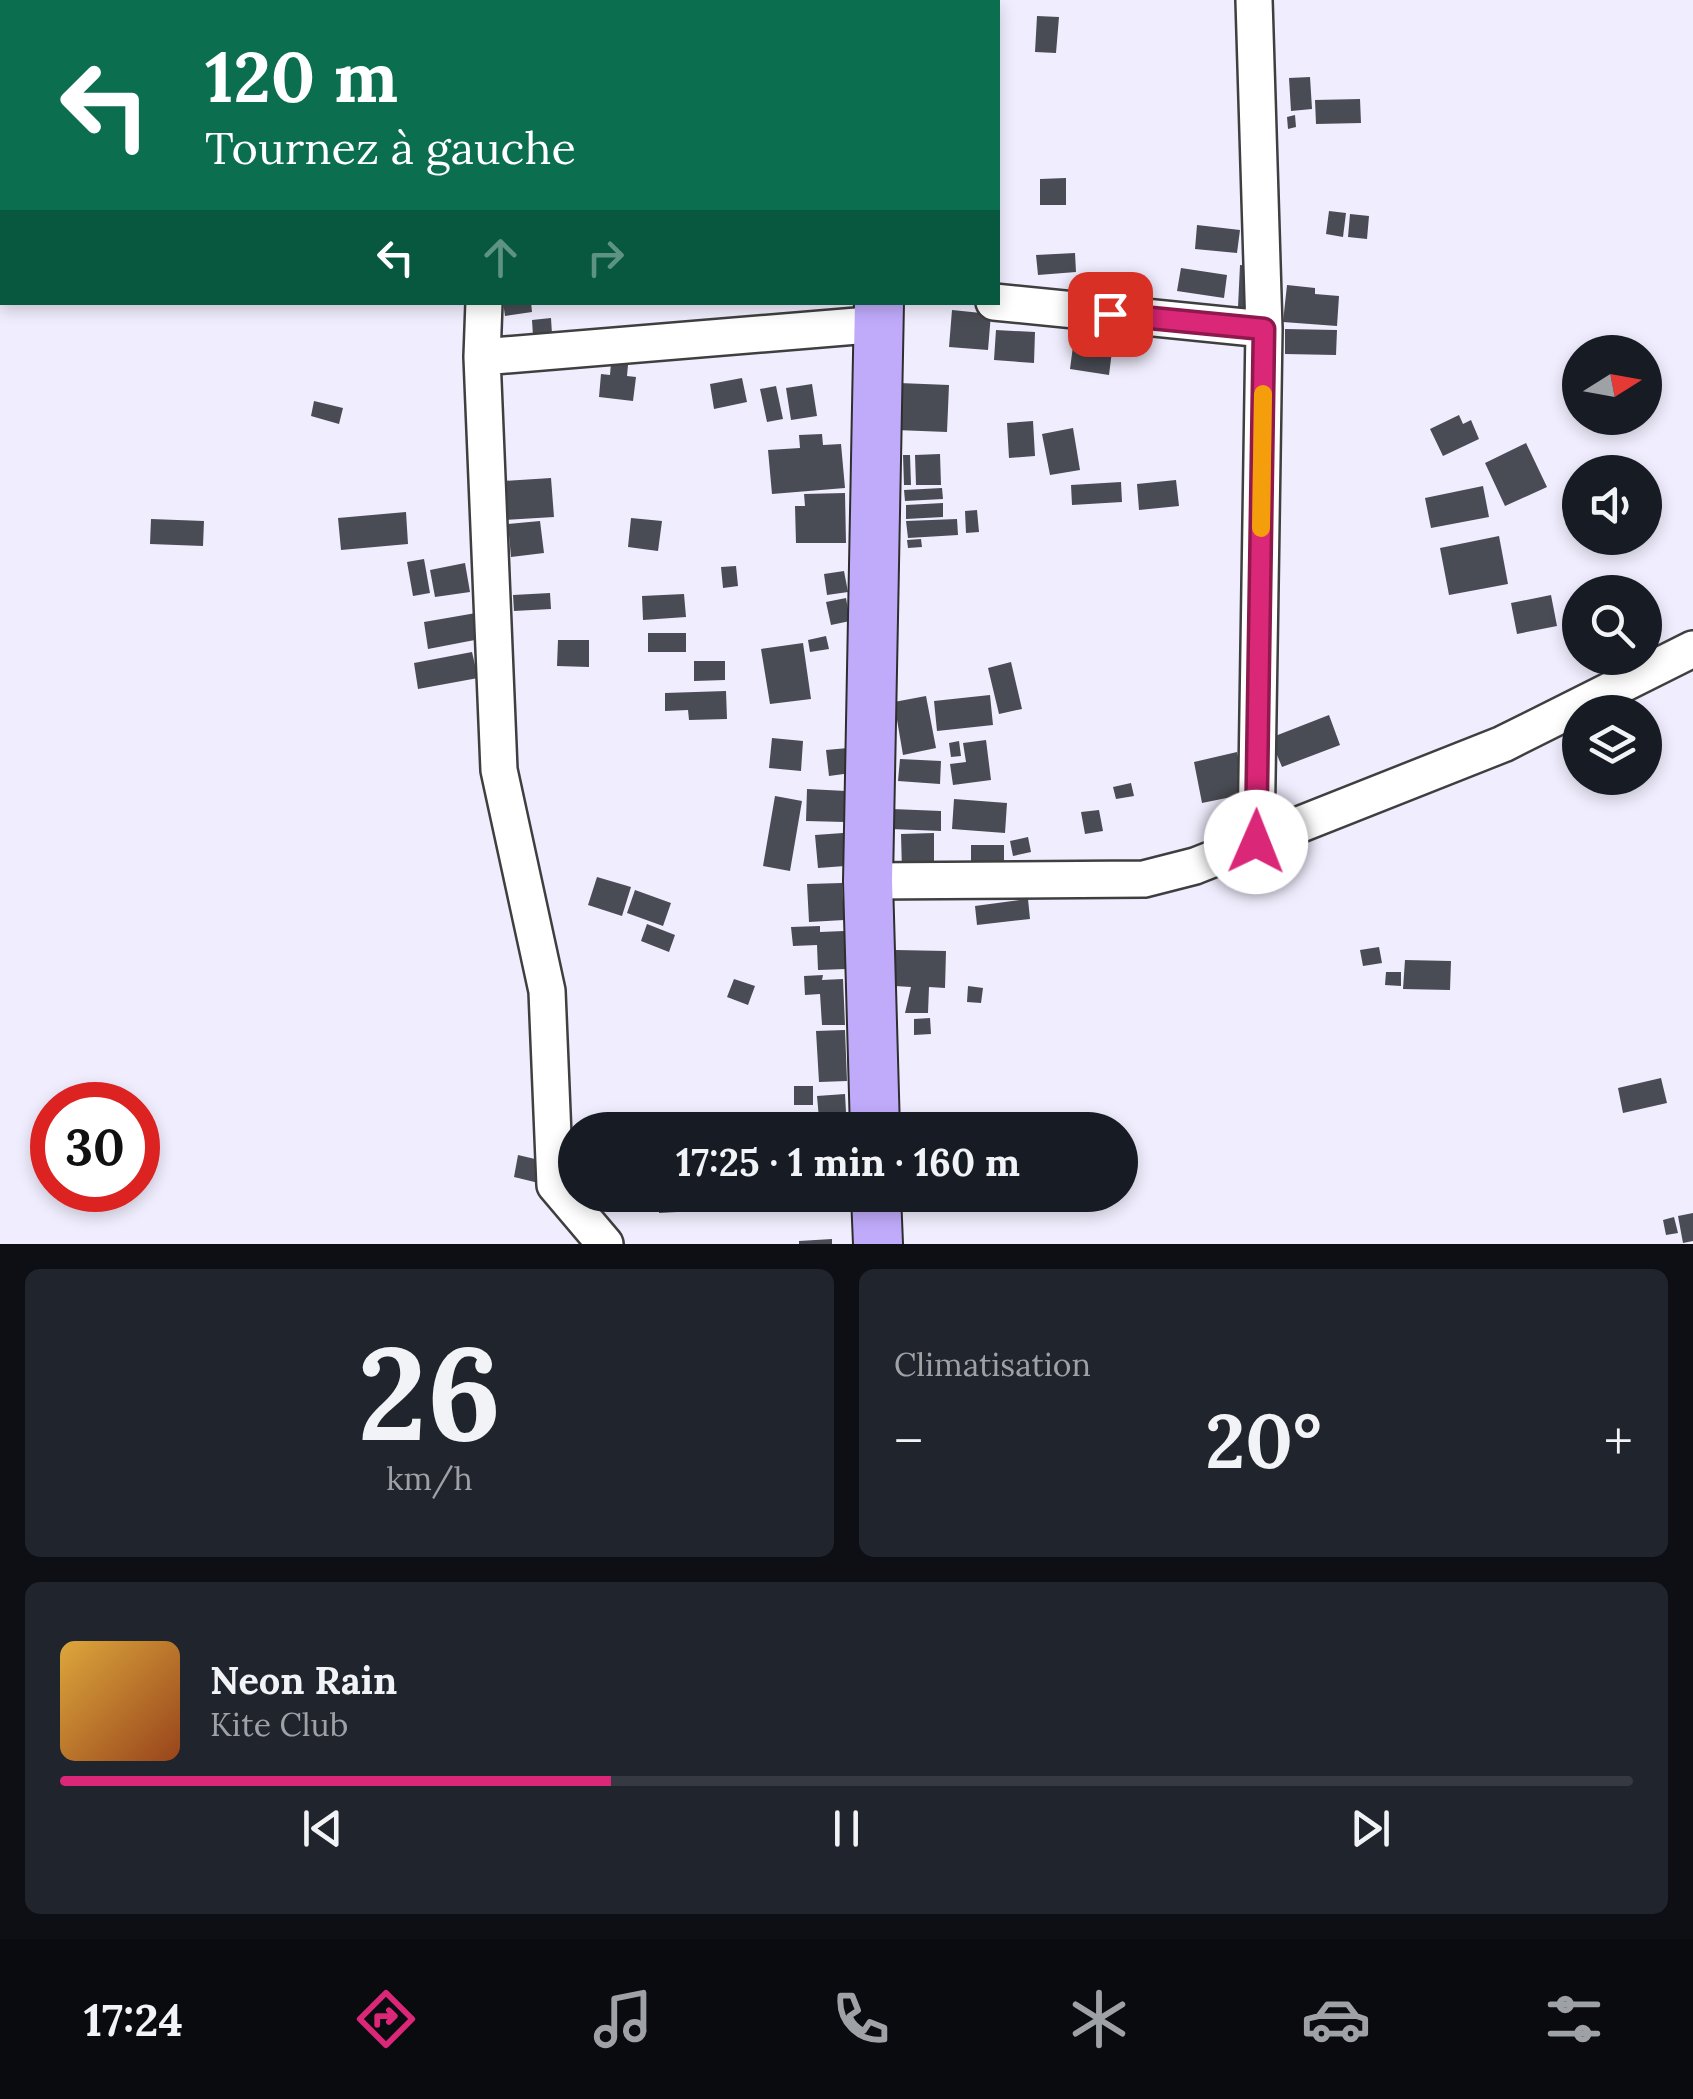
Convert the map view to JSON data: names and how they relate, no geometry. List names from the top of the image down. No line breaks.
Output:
{"north":"right","page":{"turn":["120 m","Tournez à gauche"],"limit":"30","trip":"17:25 · 1 min · 160 m","tile":[["26","km/h"],"Climatisation"],"heat":["−","20°","+"],"song":["Neon Rain","Kite Club"],"tabs":"17:24"}}
